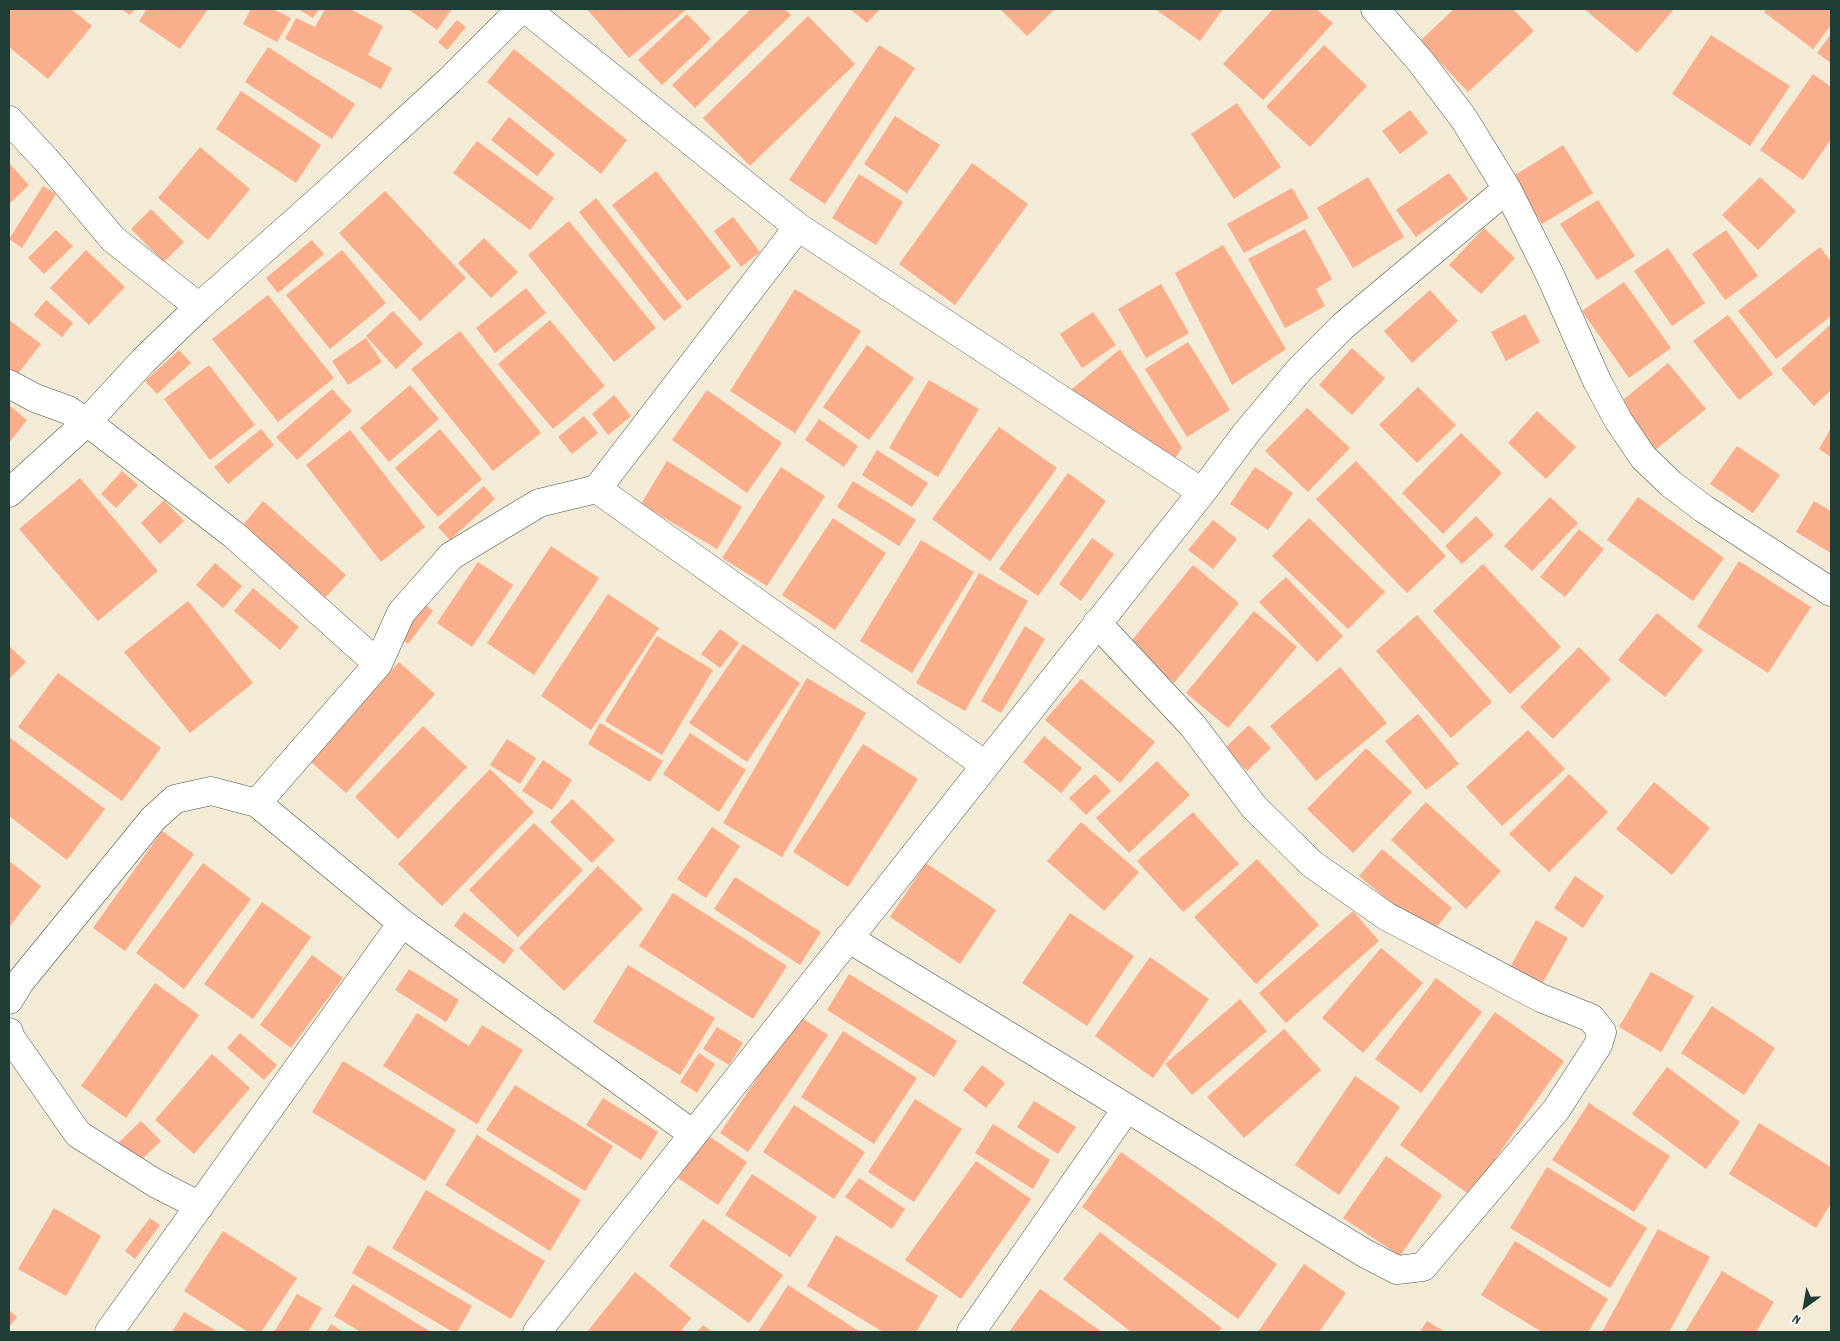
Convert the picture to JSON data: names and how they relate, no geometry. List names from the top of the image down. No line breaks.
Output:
{"north":"bottom left"}
